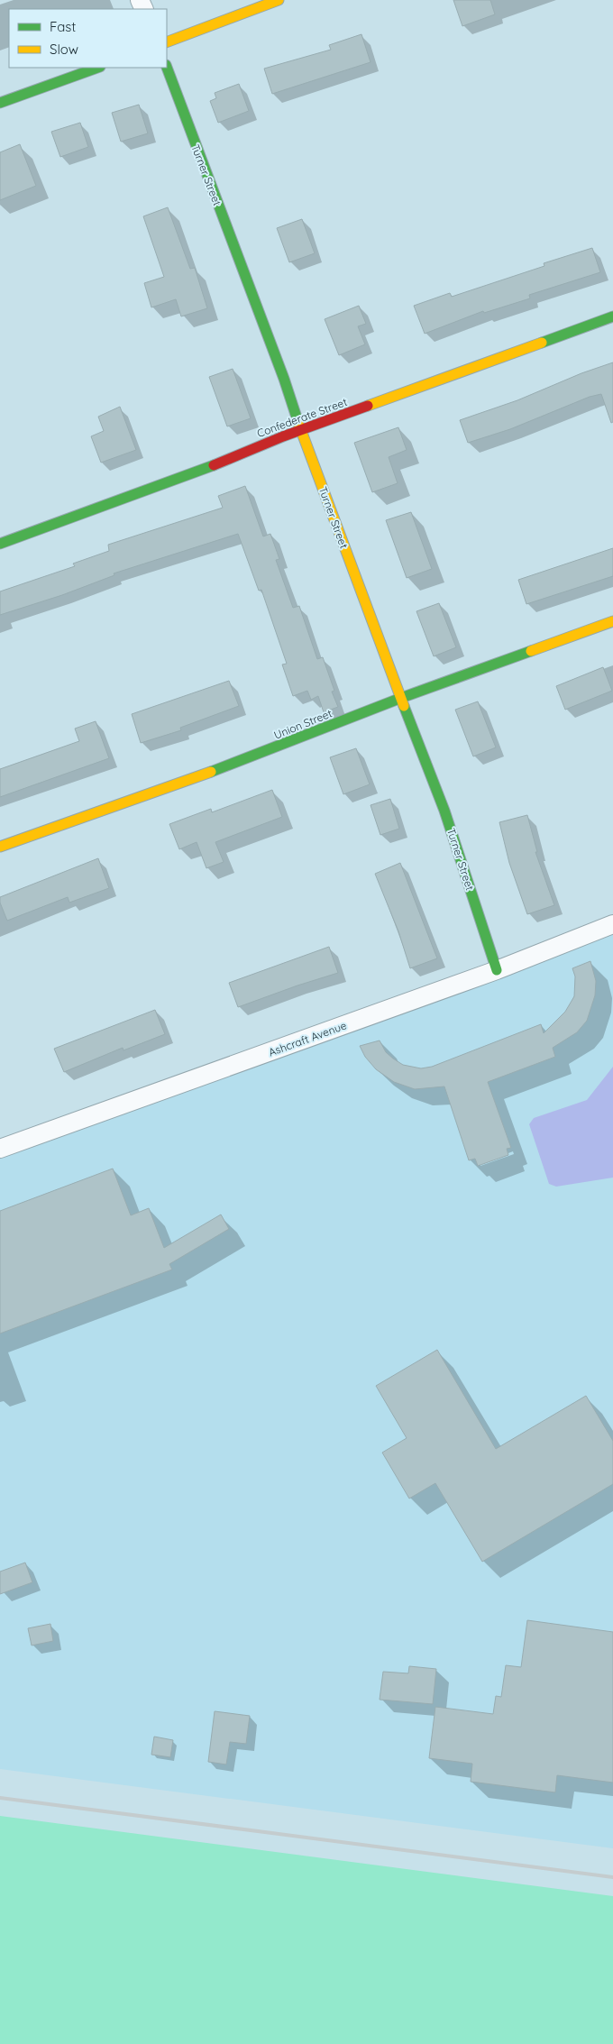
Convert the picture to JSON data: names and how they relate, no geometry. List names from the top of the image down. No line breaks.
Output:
{"streets":{"street":["Turner Street","Confederate Street","Union Street","Ashcraft Avenue"]},"crossings":[["Turner Street","Confederate Street"],["Turner Street","Union Street"],["Turner Street","Ashcraft Avenue"]],"legend":["Fast","Slow"]}
